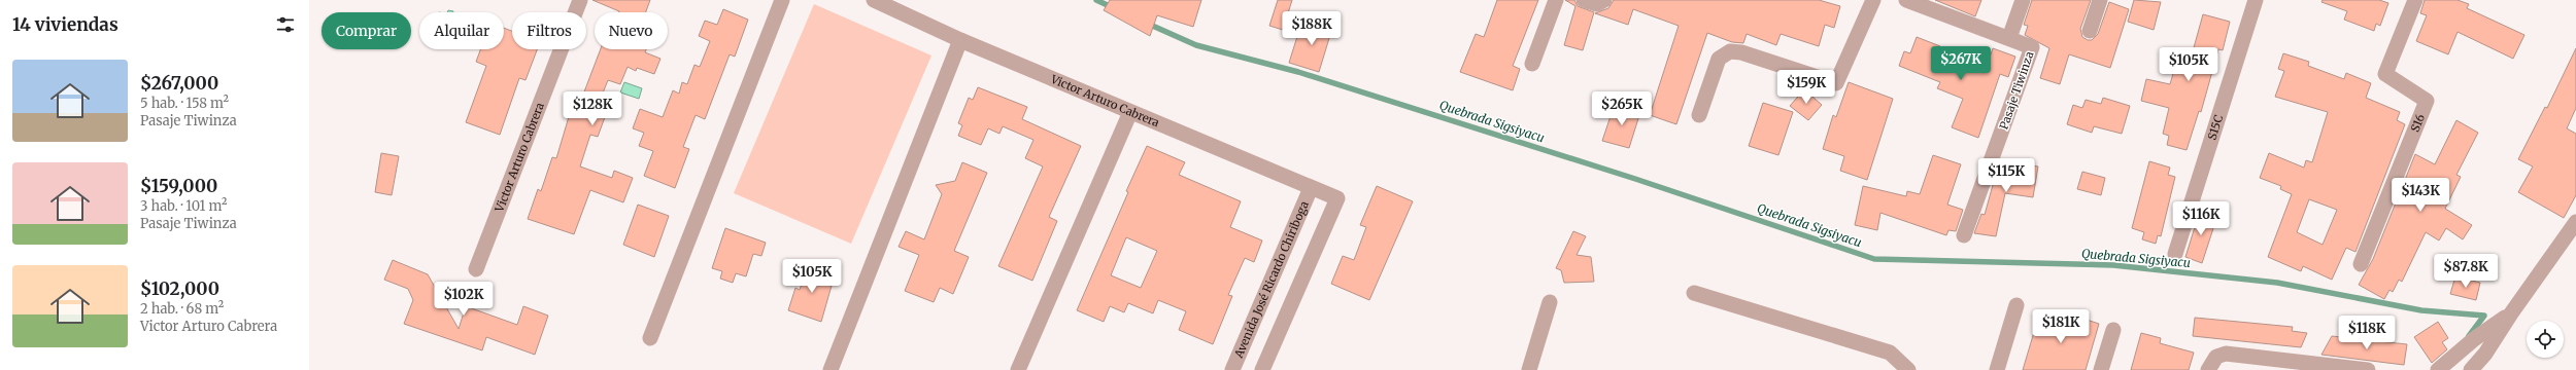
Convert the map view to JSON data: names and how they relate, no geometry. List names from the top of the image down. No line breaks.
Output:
{"streets":{"street":["Pasaje Tiwinza","Victor Arturo Cabrera","S16","S15C","Avenida José Ricardo Chiriboga"]},"crossings":[["Victor Arturo Cabrera","Avenida José Ricardo Chiriboga"]],"water":["Quebrada Sigsiyacu"],"page":{"heading":"14 viviendas","price":["$188K","$267K","$105K","$159K","$128K","$265K","$115K","$143K","$116K","$87.8K","$105K","$102K","$181K","$118K"],"chip":["Comprar","Alquilar","Filtros","Nuevo"],"list":[{"name":"$267,000","note":"5 hab. · 158 m² · Pasaje Tiwinza"},{"name":"$159,000","note":"3 hab. · 101 m² · Pasaje Tiwinza"},{"name":"$102,000","note":"2 hab. · 68 m² · Victor Arturo Cabrera"}]}}
